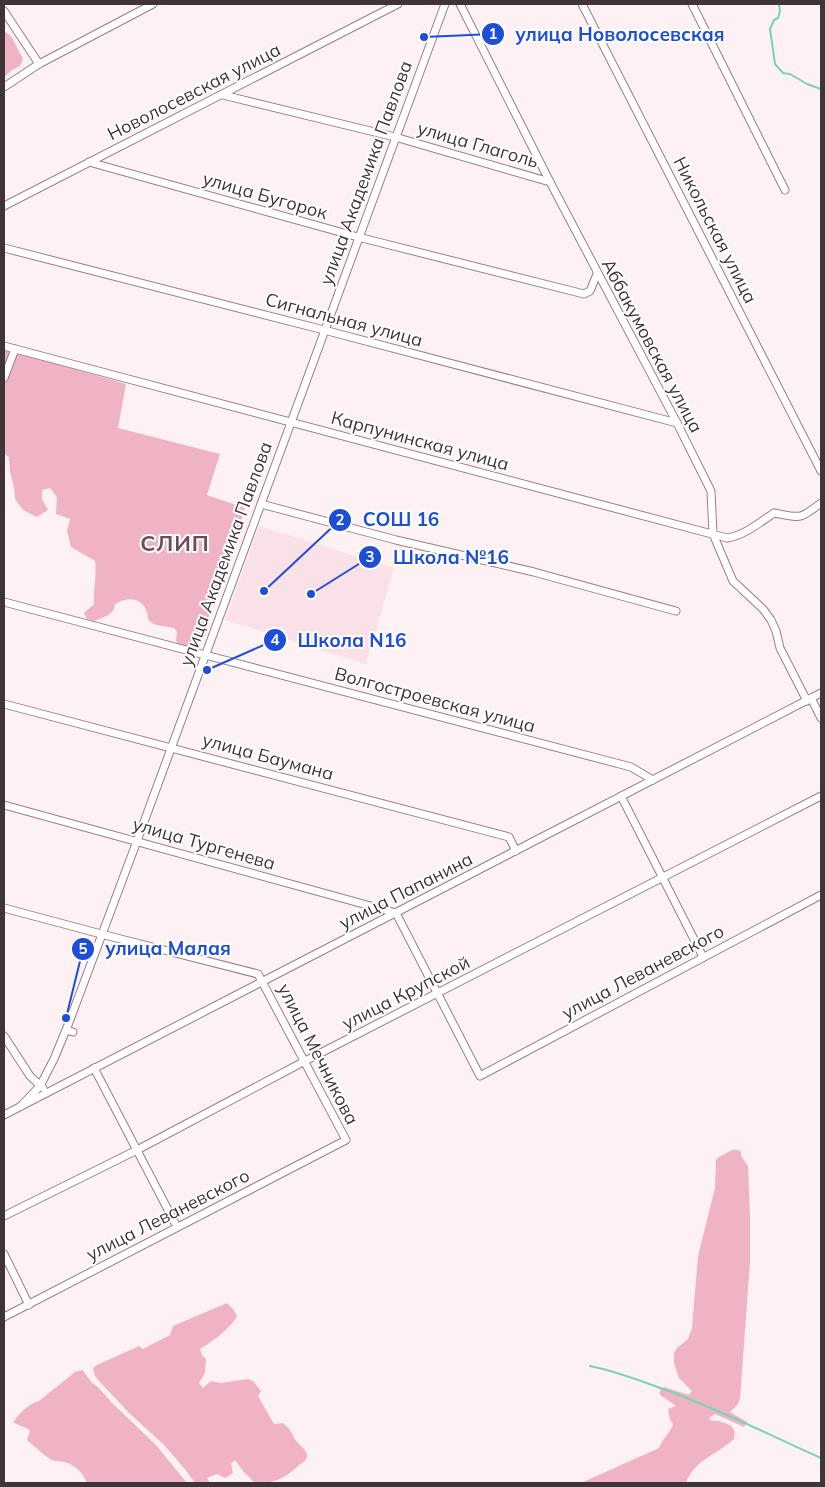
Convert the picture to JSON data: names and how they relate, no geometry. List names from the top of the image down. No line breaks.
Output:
{"streets":{"street":["Новолосевская улица","улица Глаголь","улица Академика Павлова","улица Бугорок","Никольская улица","Сигнальная улица","Аббакумовская улица","Карпунинская улица","Волгостроевская улица","улица Баумана","улица Тургенева","улица Папанина","улица Леваневского","улица Крупской","улица Мечникова"]},"crossings":[["Новолосевская улица","улица Глаголь"],["Новолосевская улица","улица Бугорок"],["улица Глаголь","улица Академика Павлова"],["улица Глаголь","Аббакумовская улица"],["улица Академика Павлова","улица Бугорок"],["улица Академика Павлова","Сигнальная улица"],["улица Академика Павлова","Карпунинская улица"],["улица Академика Павлова","Волгостроевская улица"],["улица Академика Павлова","улица Баумана"],["улица Академика Павлова","улица Тургенева"],["улица Академика Павлова","улица Папанина"],["улица Бугорок","Аббакумовская улица"],["Сигнальная улица","Аббакумовская улица"],["Аббакумовская улица","Карпунинская улица"],["Аббакумовская улица","улица Папанина"],["Волгостроевская улица","улица Папанина"],["улица Баумана","улица Папанина"],["улица Тургенева","улица Папанина"],["улица Папанина","улица Мечникова"],["улица Леваневского","улица Крупской"],["улица Леваневского","улица Мечникова"],["улица Крупской","улица Мечникова"]],"districts":["СЛИП"],"places":["улица Новолосевская","СОШ 16","Школа №16","Школа N16","улица Малая"]}
